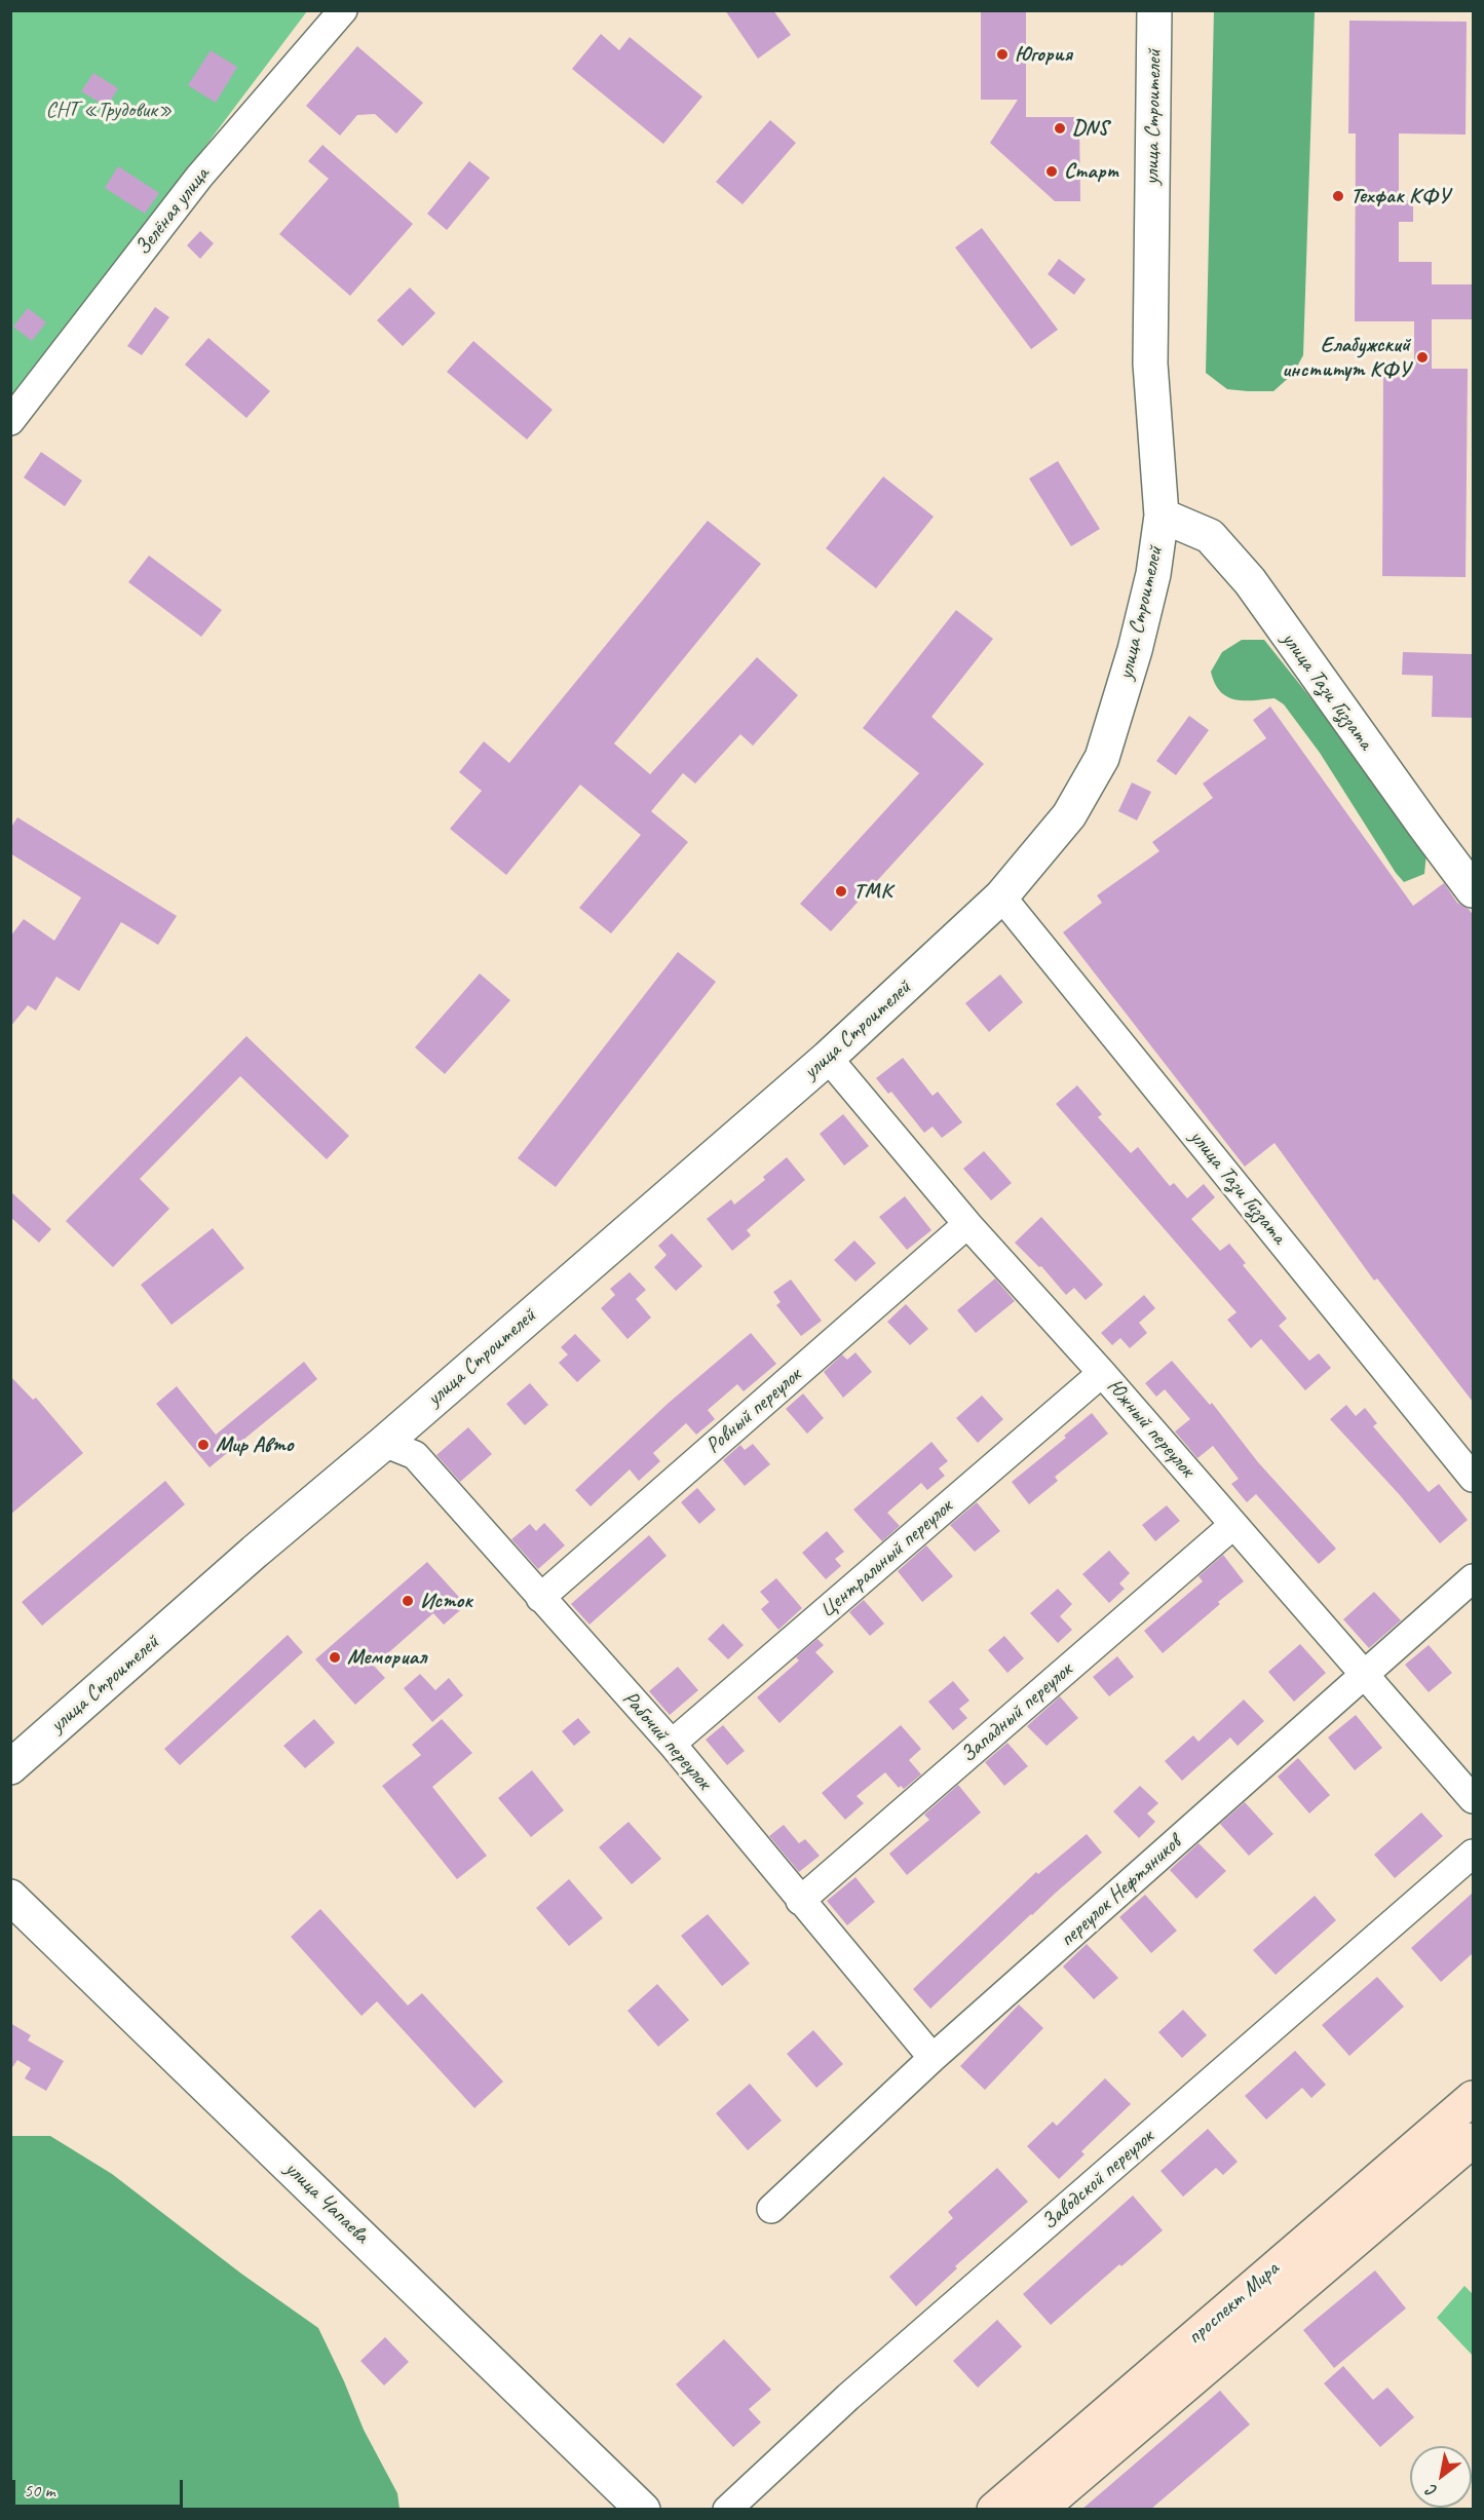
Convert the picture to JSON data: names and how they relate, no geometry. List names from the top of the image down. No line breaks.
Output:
{"streets":{"main road":["проспект Мира"],"street":["улица Строителей","Зелёная улица","улица Тази Гиззата","Ровный переулок","Южный переулок","Центральный переулок","Западный переулок","Рабочий переулок","переулок Нефтяников","Заводской переулок","улица Чапаева"]},"crossings":[["улица Строителей","улица Тази Гиззата"],["улица Строителей","Южный переулок"],["улица Строителей","Рабочий переулок"],["Ровный переулок","Южный переулок"],["Ровный переулок","Рабочий переулок"],["Южный переулок","Центральный переулок"],["Южный переулок","Западный переулок"],["Южный переулок","переулок Нефтяников"],["Центральный переулок","Рабочий переулок"],["Западный переулок","Рабочий переулок"],["Рабочий переулок","переулок Нефтяников"]],"parks":["СНТ «Трудовик»"],"places":["Югория","DNS","Старт","Техфак КФУ","Елабужский институт КФУ","ТМК","Мир Авто","Исток","Мемориал"],"scale_bar":"50 m","north":"bottom left"}
